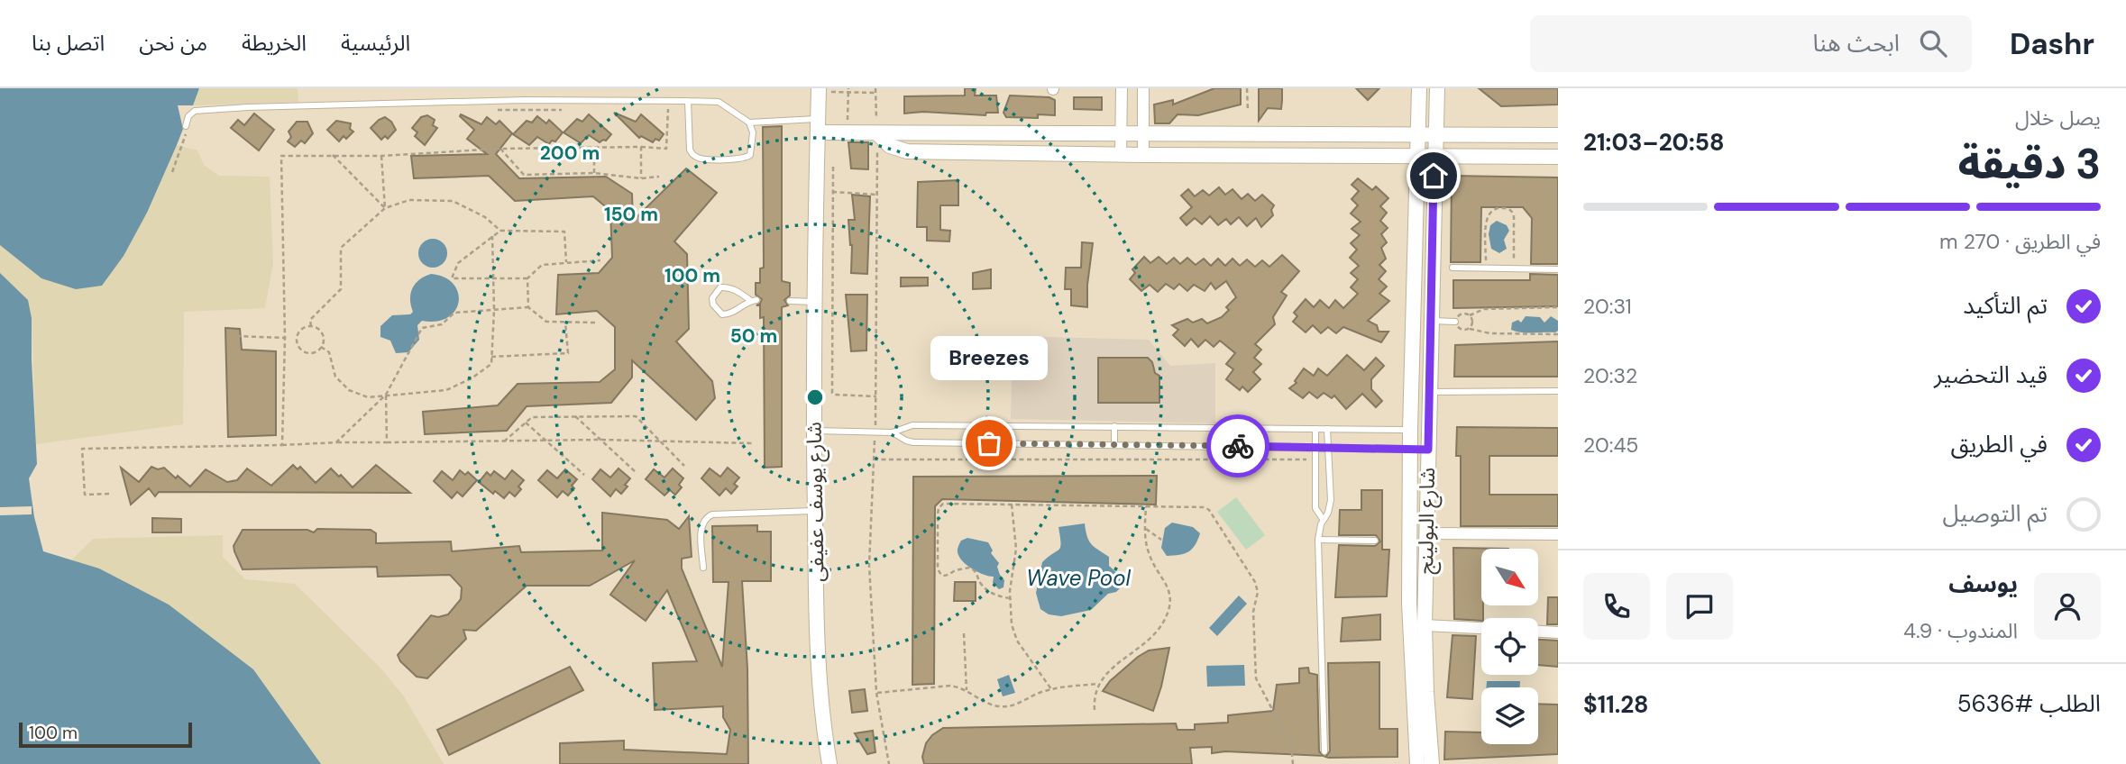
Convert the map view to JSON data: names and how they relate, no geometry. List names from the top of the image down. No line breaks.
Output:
{"streets":{"street":["شارع يوسف عفيفى","شارع البولينج"]},"water":["Wave Pool"],"places":["Breezes"],"scale_bar":"100 m","north":"bottom right","page":{"header":"Dashr","search":"ابحث هنا","nav":["الرئيسية","الخريطة","من نحن","اتصل بنا"],"heading":["3 دقيقة","يصل خلال","20:58–21:03"],"panel":["يوسف","المندوب · 4.9","الطلب #5636","$11.28"],"bar":"في الطريق · 270 m","list":[["تم التأكيد","20:31"],["قيد التحضير","20:32"],["في الطريق","20:45"],"تم التوصيل"],"bubble":"Breezes","scale":"100 m"},"rings":["200 m","150 m","100 m","50 m"]}
